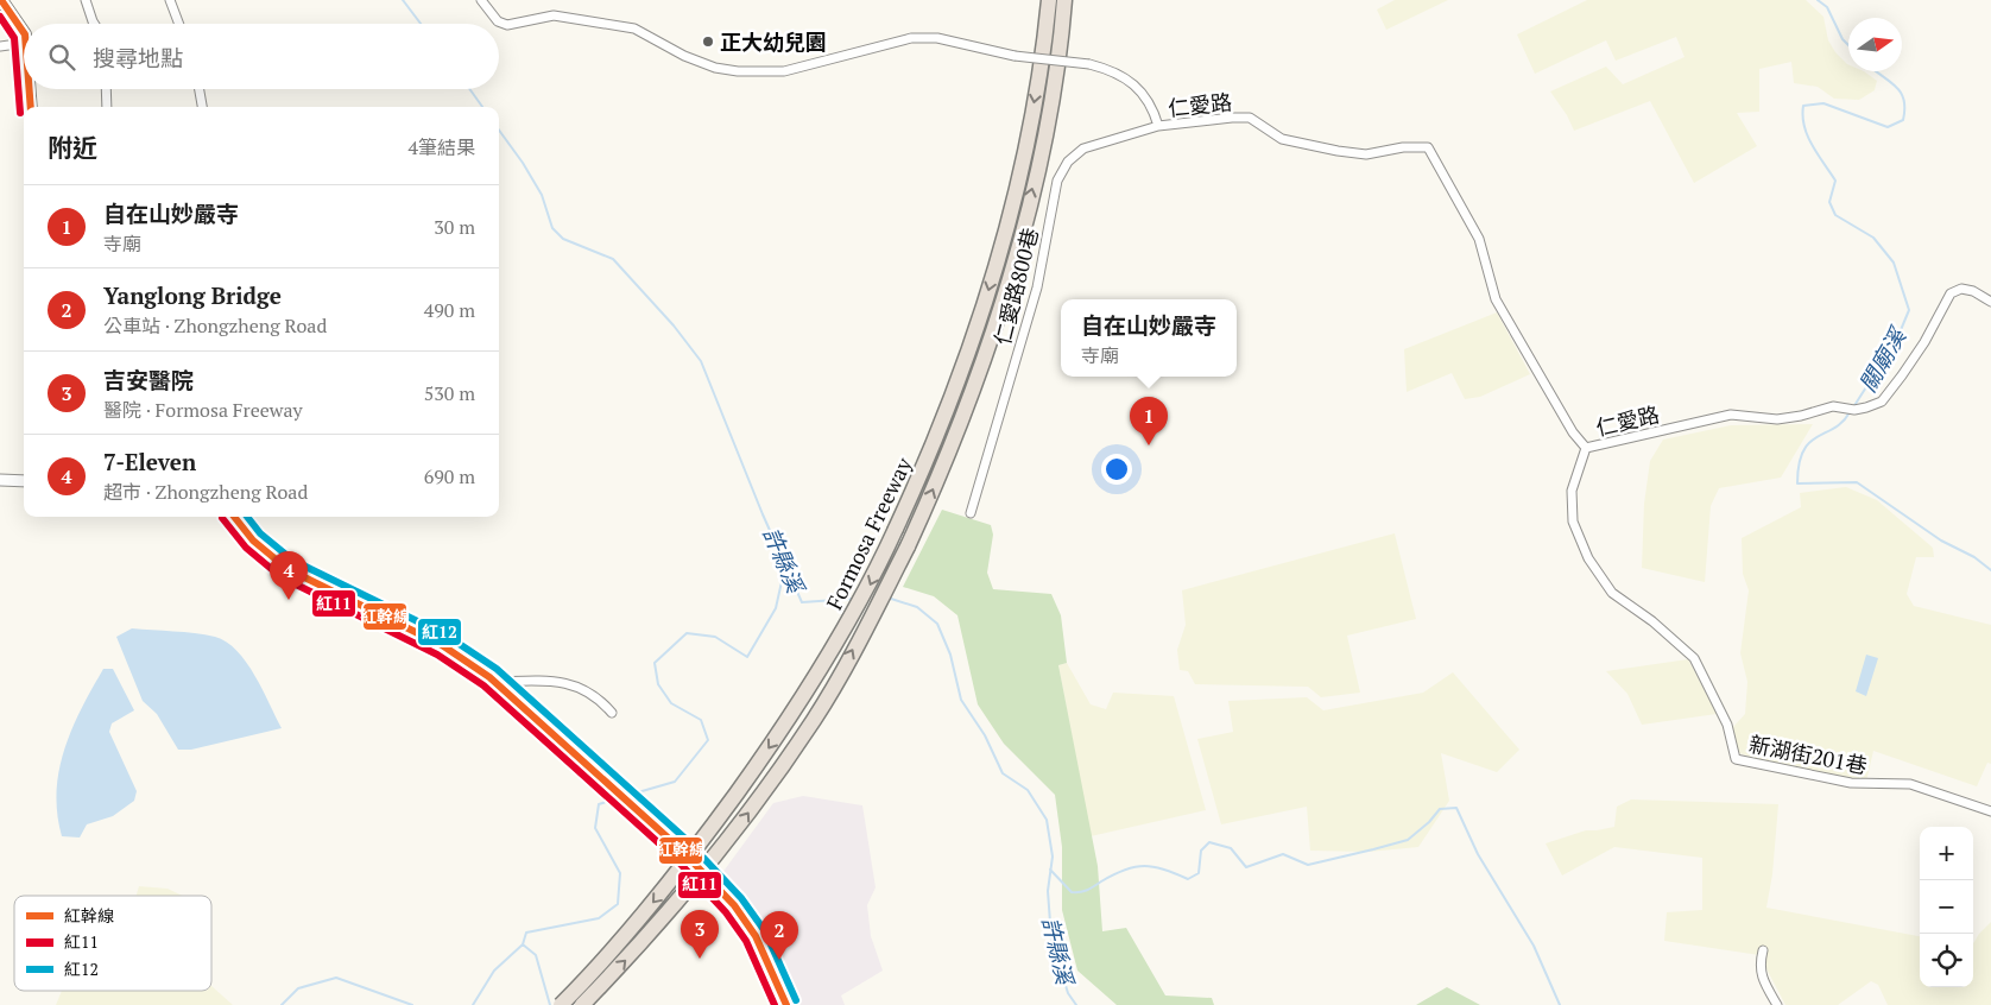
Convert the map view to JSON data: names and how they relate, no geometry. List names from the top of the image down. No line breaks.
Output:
{"streets":{"highway":["Formosa Freeway"],"street":["仁愛路","仁愛路800巷","新湖街201巷"]},"crossings":[["仁愛路","仁愛路800巷"],["仁愛路","新湖街201巷"]],"water":["關廟溪","許縣溪"],"places":["正大幼兒園"],"lines":["transit line 紅幹線","transit line 紅11","transit line 紅12"],"legend":["紅幹線","紅11","紅12"],"north":"right","page":{"search":"搜尋地點","heading":["附近","4筆結果"],"list":[{"mark":"1","name":"自在山妙嚴寺","note":"寺廟","value":"30 m"},{"mark":"2","name":"Yanglong Bridge","note":"公車站 · Zhongzheng Road","value":"490 m"},{"mark":"3","name":"吉安醫院","note":"醫院 · Formosa Freeway","value":"530 m"},{"mark":"4","name":"7-Eleven","note":"超市 · Zhongzheng Road","value":"690 m"}],"popup":["自在山妙嚴寺","寺廟"],"pins":["1","4","3","2"],"map_buttons":["+","−"]}}
